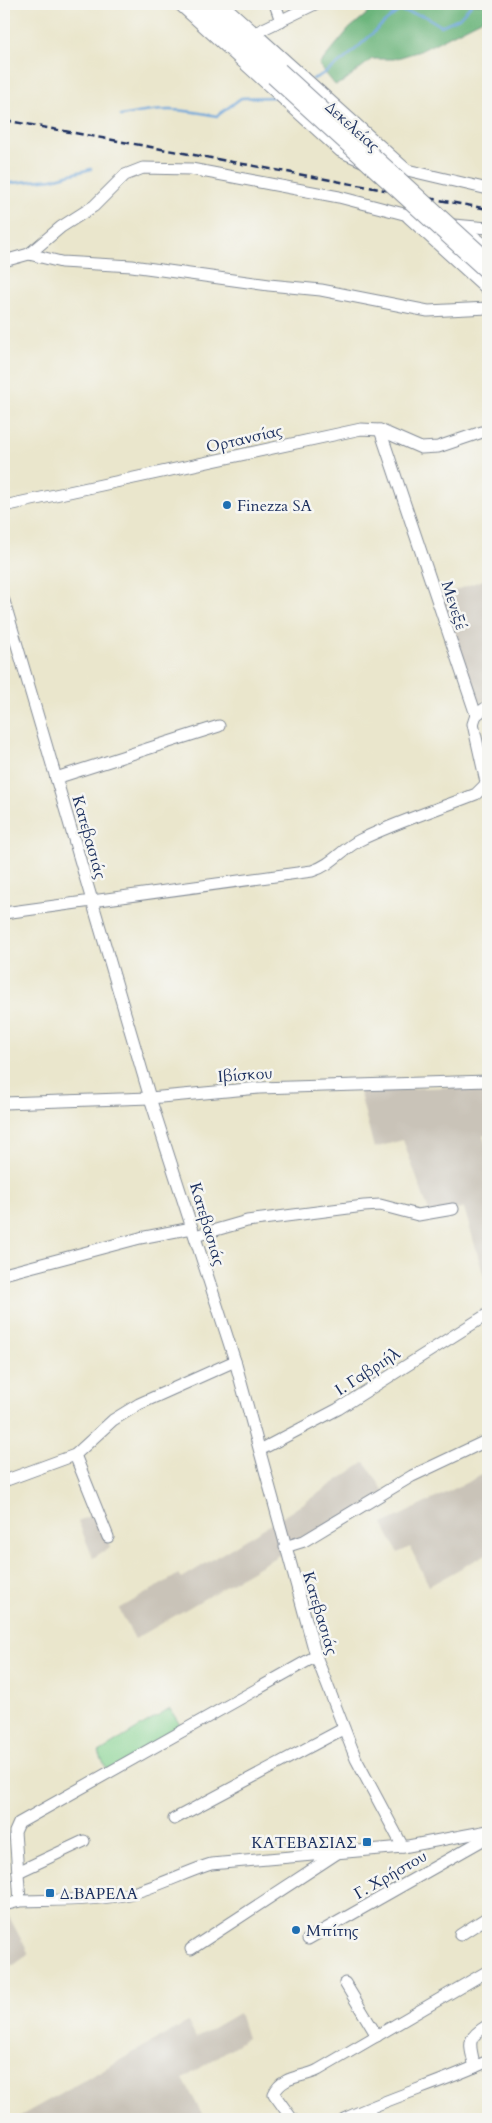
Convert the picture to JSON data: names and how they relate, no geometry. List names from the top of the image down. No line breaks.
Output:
{"streets":{"main road":["Δεκελείας"],"street":["Ορτανσίας","Μενεξέ","Κατεβασιάς","Ιβίσκου","Ι. Γαβριήλ","Γ. Χρήστου"]},"crossings":[["Ορτανσίας","Μενεξέ"],["Κατεβασιάς","Ιβίσκου"],["Κατεβασιάς","Ι. Γαβριήλ"]],"places":{"other":["Finezza SA","Μπίτης"],"transit":["ΚΑΤΕΒΑΣΙΑΣ","Δ.ΒΑΡΕΛΑ"]}}
